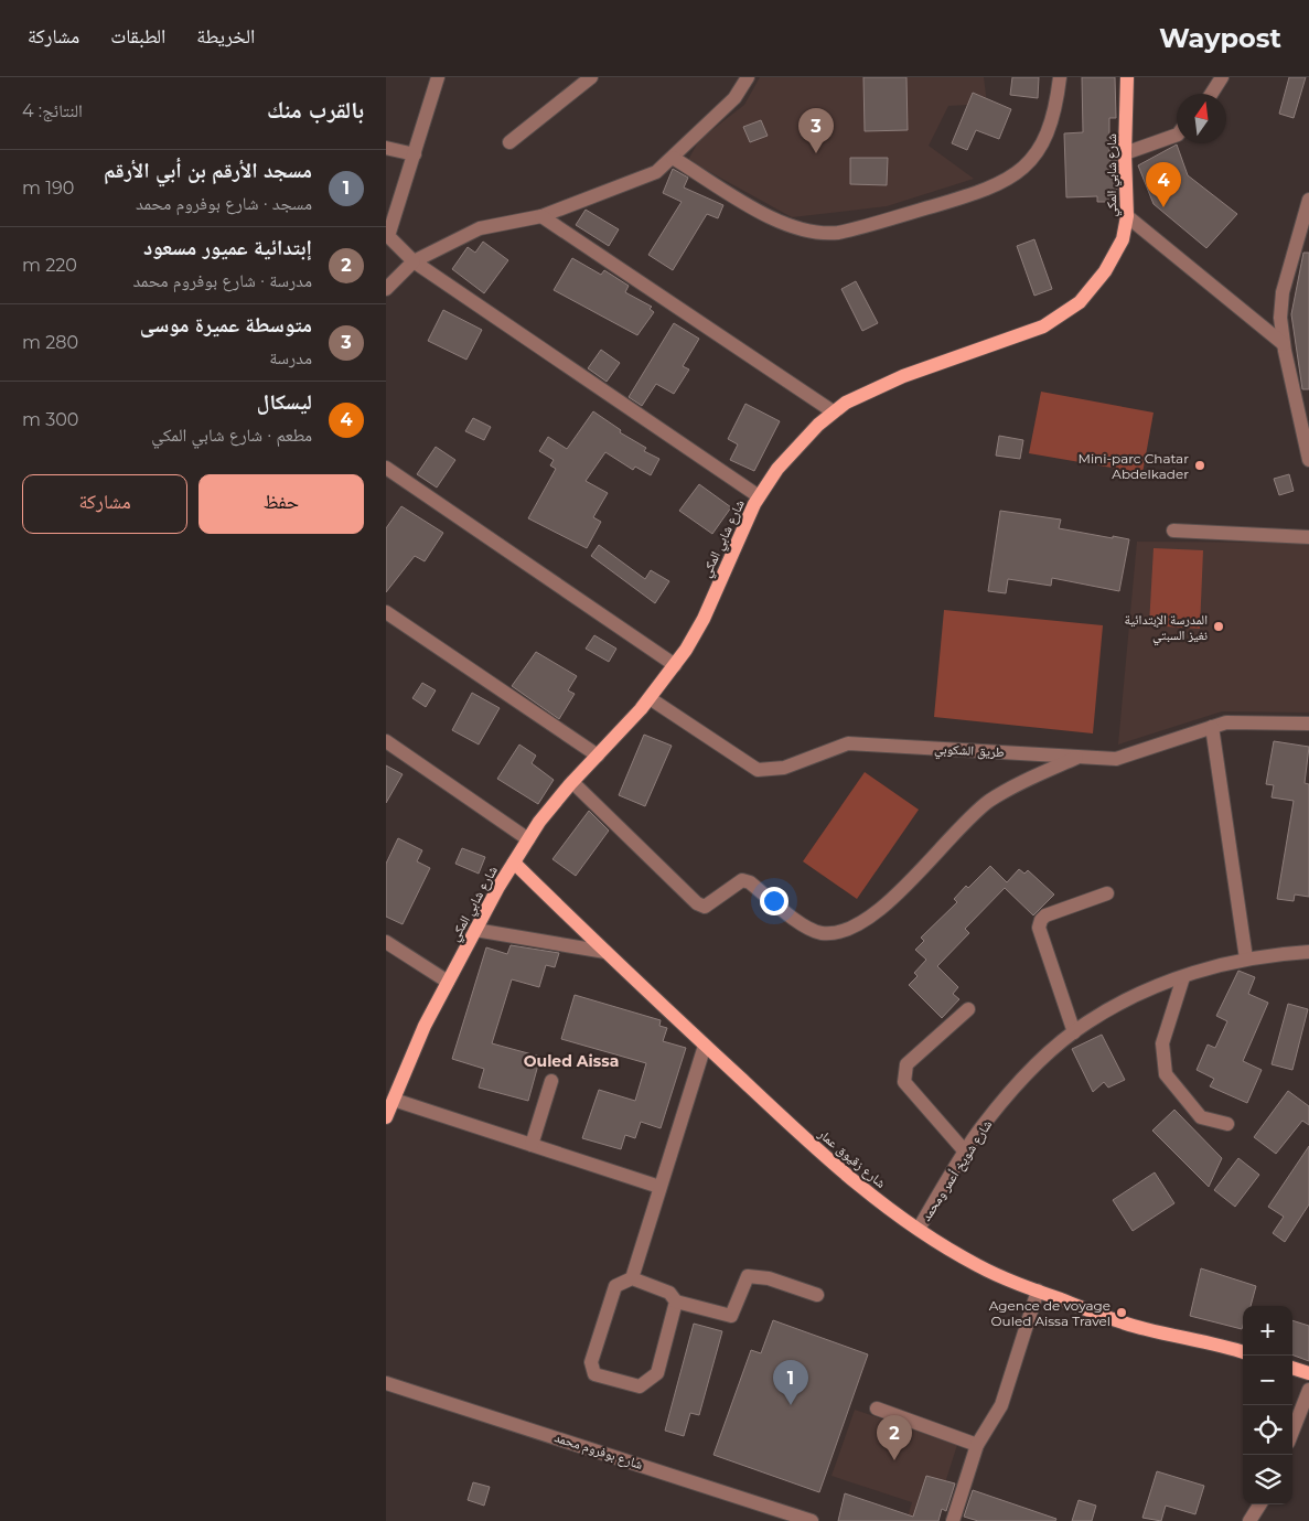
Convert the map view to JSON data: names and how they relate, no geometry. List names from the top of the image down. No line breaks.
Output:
{"streets":{"main road":["شارع شابي المكي","شارع زقيوق عمار"],"street":["طريق الشكوبي","شارع شويخ أعمر ومحمد","شارع بوفروم محمد"]},"crossings":[["شارع شابي المكي","طريق الشكوبي"],["شارع شابي المكي","شارع زقيوق عمار"],["شارع زقيوق عمار","شارع شويخ أعمر ومحمد"]],"districts":["Ouled Aissa"],"places":["Mini-parc Chatar Abdelkader","المدرسة الإبتدائية نغيز السبتي","Agence de voyage Ouled Aissa Travel"],"north":"top","page":{"header":"Waypost","nav":["الخريطة","الطبقات","مشاركة"],"heading":["بالقرب منك","النتائج: 4"],"pins":["3","4","1","2"],"list":[{"mark":"1","name":"مسجد الأرقم بن أبي الأرقم","note":"مسجد · شارع بوفروم محمد","value":"190 m"},{"mark":"2","name":"إبتدائية عميور مسعود","note":"مدرسة · شارع بوفروم محمد","value":"220 m"},{"mark":"3","name":"متوسطة عميرة موسى","note":"مدرسة","value":"280 m"},{"mark":"4","name":"ليسكال","note":"مطعم · شارع شابي المكي","value":"300 m"}],"buttons":["حفظ","مشاركة"],"map_buttons":["+","−"]}}
